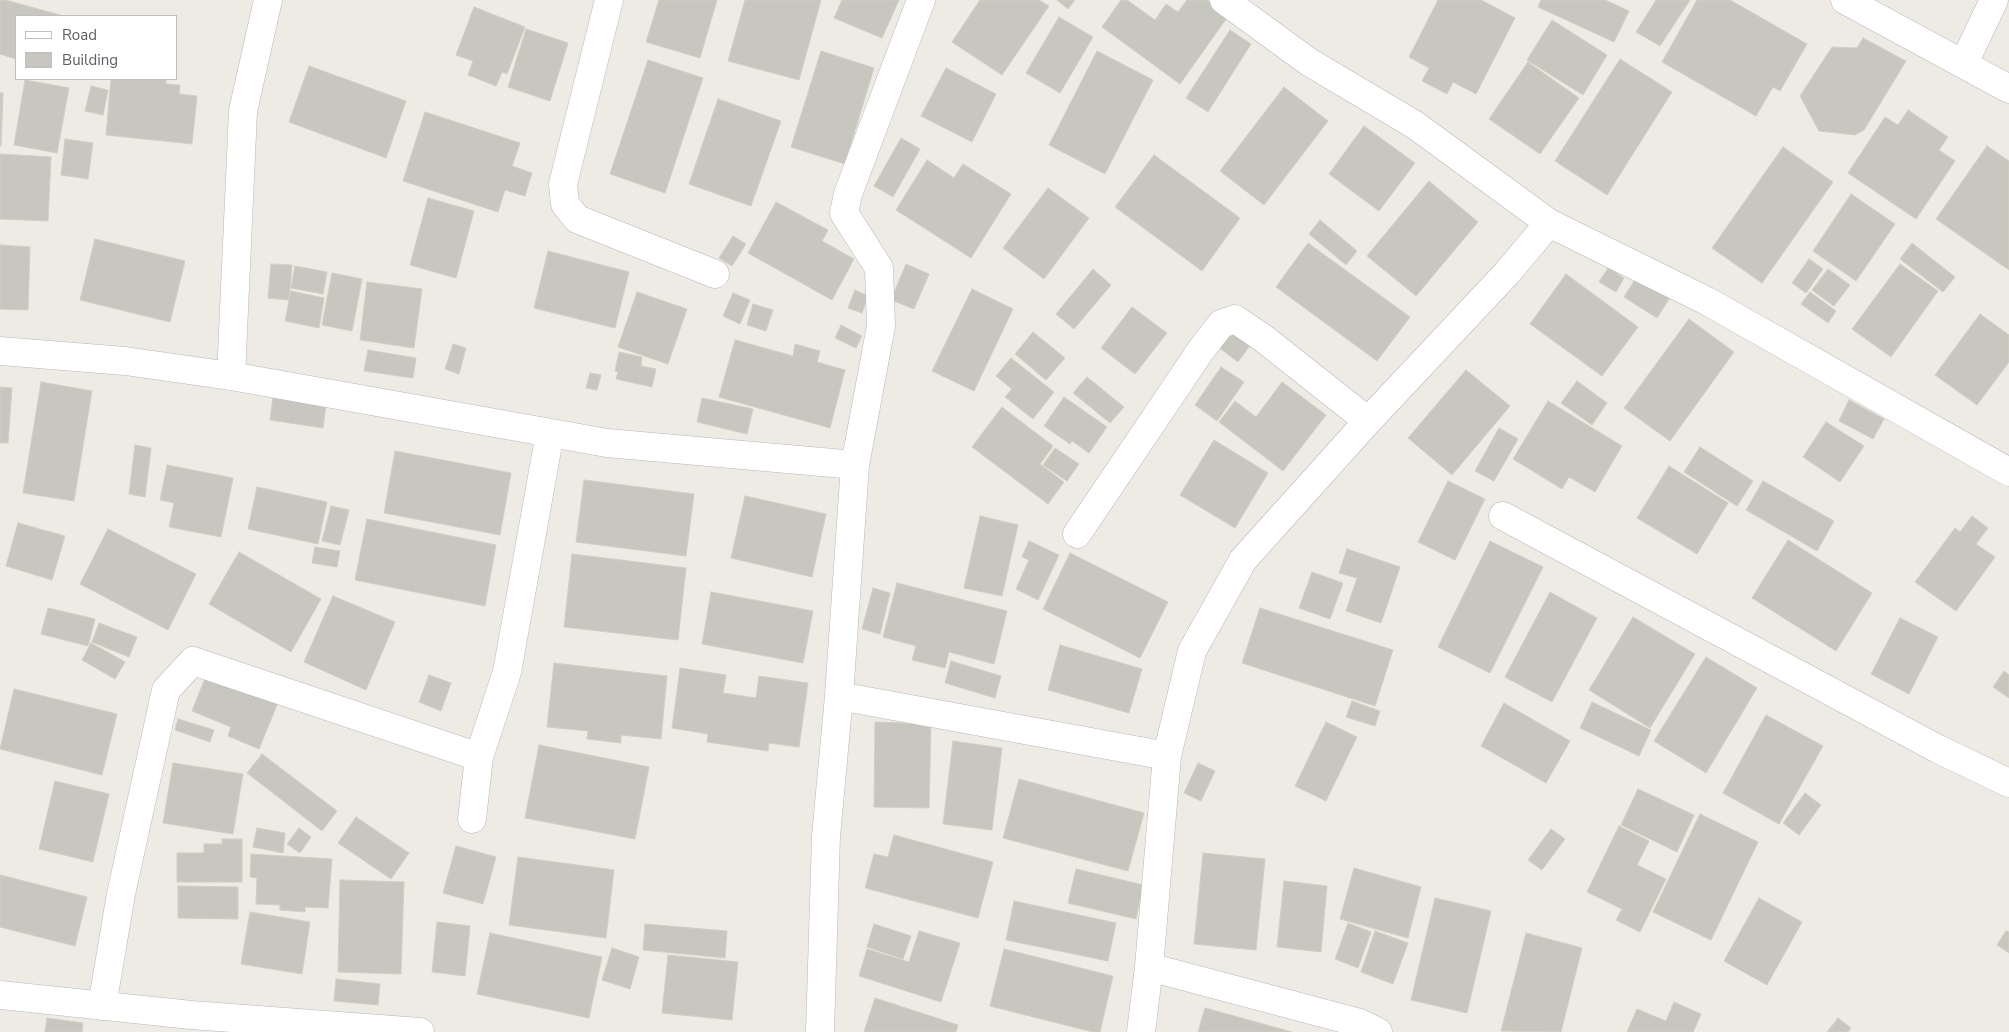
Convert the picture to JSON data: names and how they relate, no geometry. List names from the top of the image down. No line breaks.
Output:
{"legend":["Road","Building"]}
